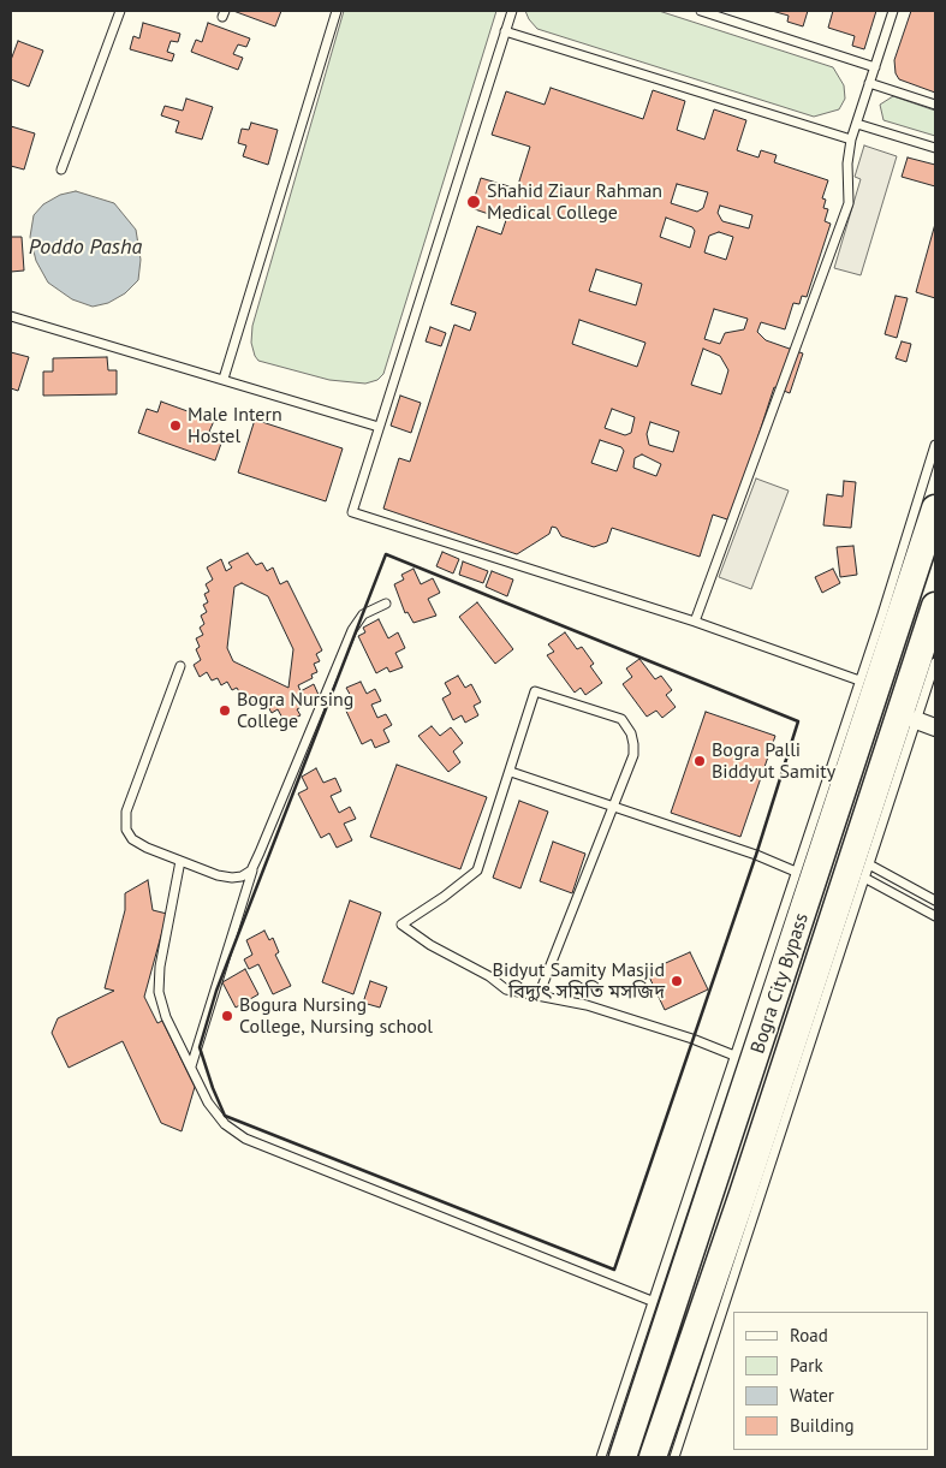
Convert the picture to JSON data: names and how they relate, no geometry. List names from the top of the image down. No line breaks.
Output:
{"streets":{"highway":["Bogra City Bypass"]},"water":["Poddo Pasha"],"places":["Shahid Ziaur Rahman Medical College","Male Intern Hostel","Bogra Nursing College","Bogra Palli Biddyut Samity","Bidyut Samity Masjid বিদ্যুৎ সমিতি মসজিদ","Bogura Nursing College, Nursing school"],"legend":["Road","Park","Water","Building"]}
